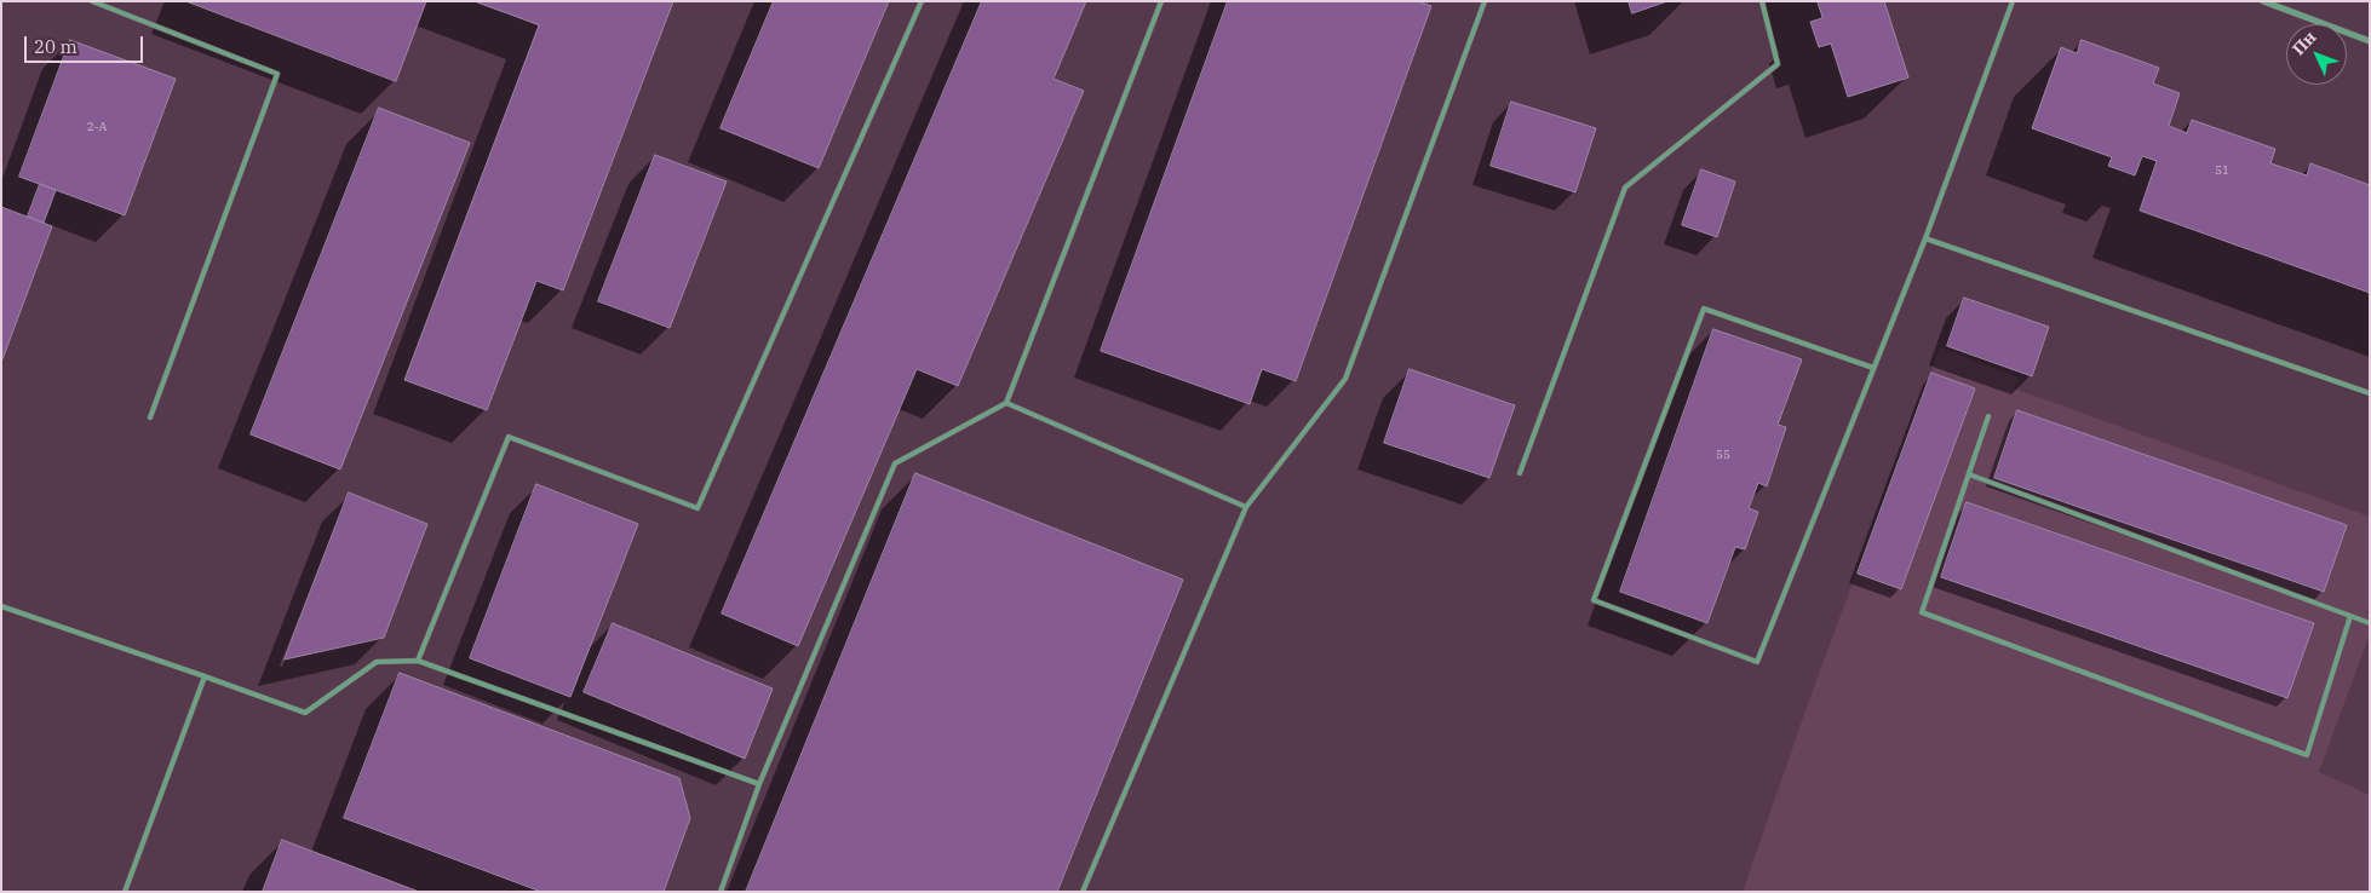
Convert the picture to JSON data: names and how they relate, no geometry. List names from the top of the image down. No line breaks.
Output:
{"house_numbers":["2-А","51","55"],"scale_bar":"20 m","north":"top left"}
